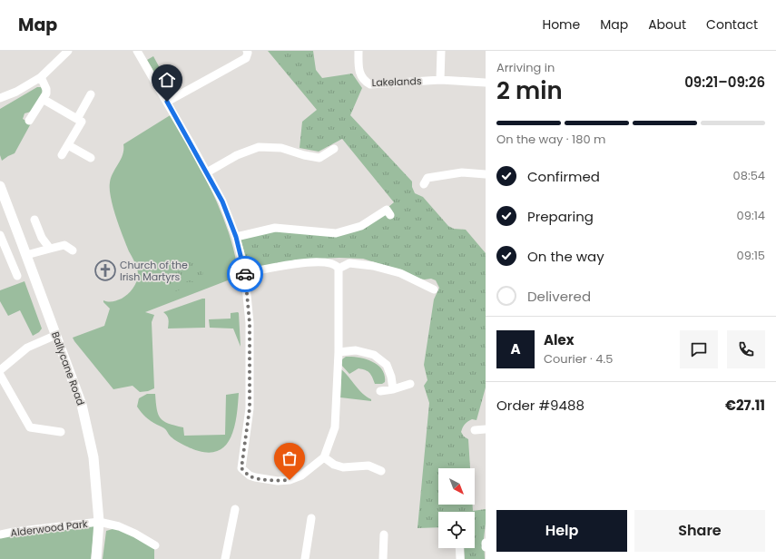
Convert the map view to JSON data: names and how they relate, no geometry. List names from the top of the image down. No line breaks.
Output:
{"streets":{"main road":["Ballycane Road"],"street":["Lakelands","Alderwood Park"]},"crossings":[["Ballycane Road","Alderwood Park"]],"places":{"church":["Church of the Irish Martyrs"]},"north":"bottom right","page":{"header":"Map","nav":["Home","Map","About","Contact"],"heading":["2 min","Arriving in","09:21–09:26"],"panel":["Alex","Courier · 4.5","Order #9488","€27.11"],"bar":"On the way · 180 m","list":[["Confirmed","08:54"],["Preparing","09:14"],["On the way","09:15"],"Delivered"],"round":"A","buttons":["Help","Share"]}}
